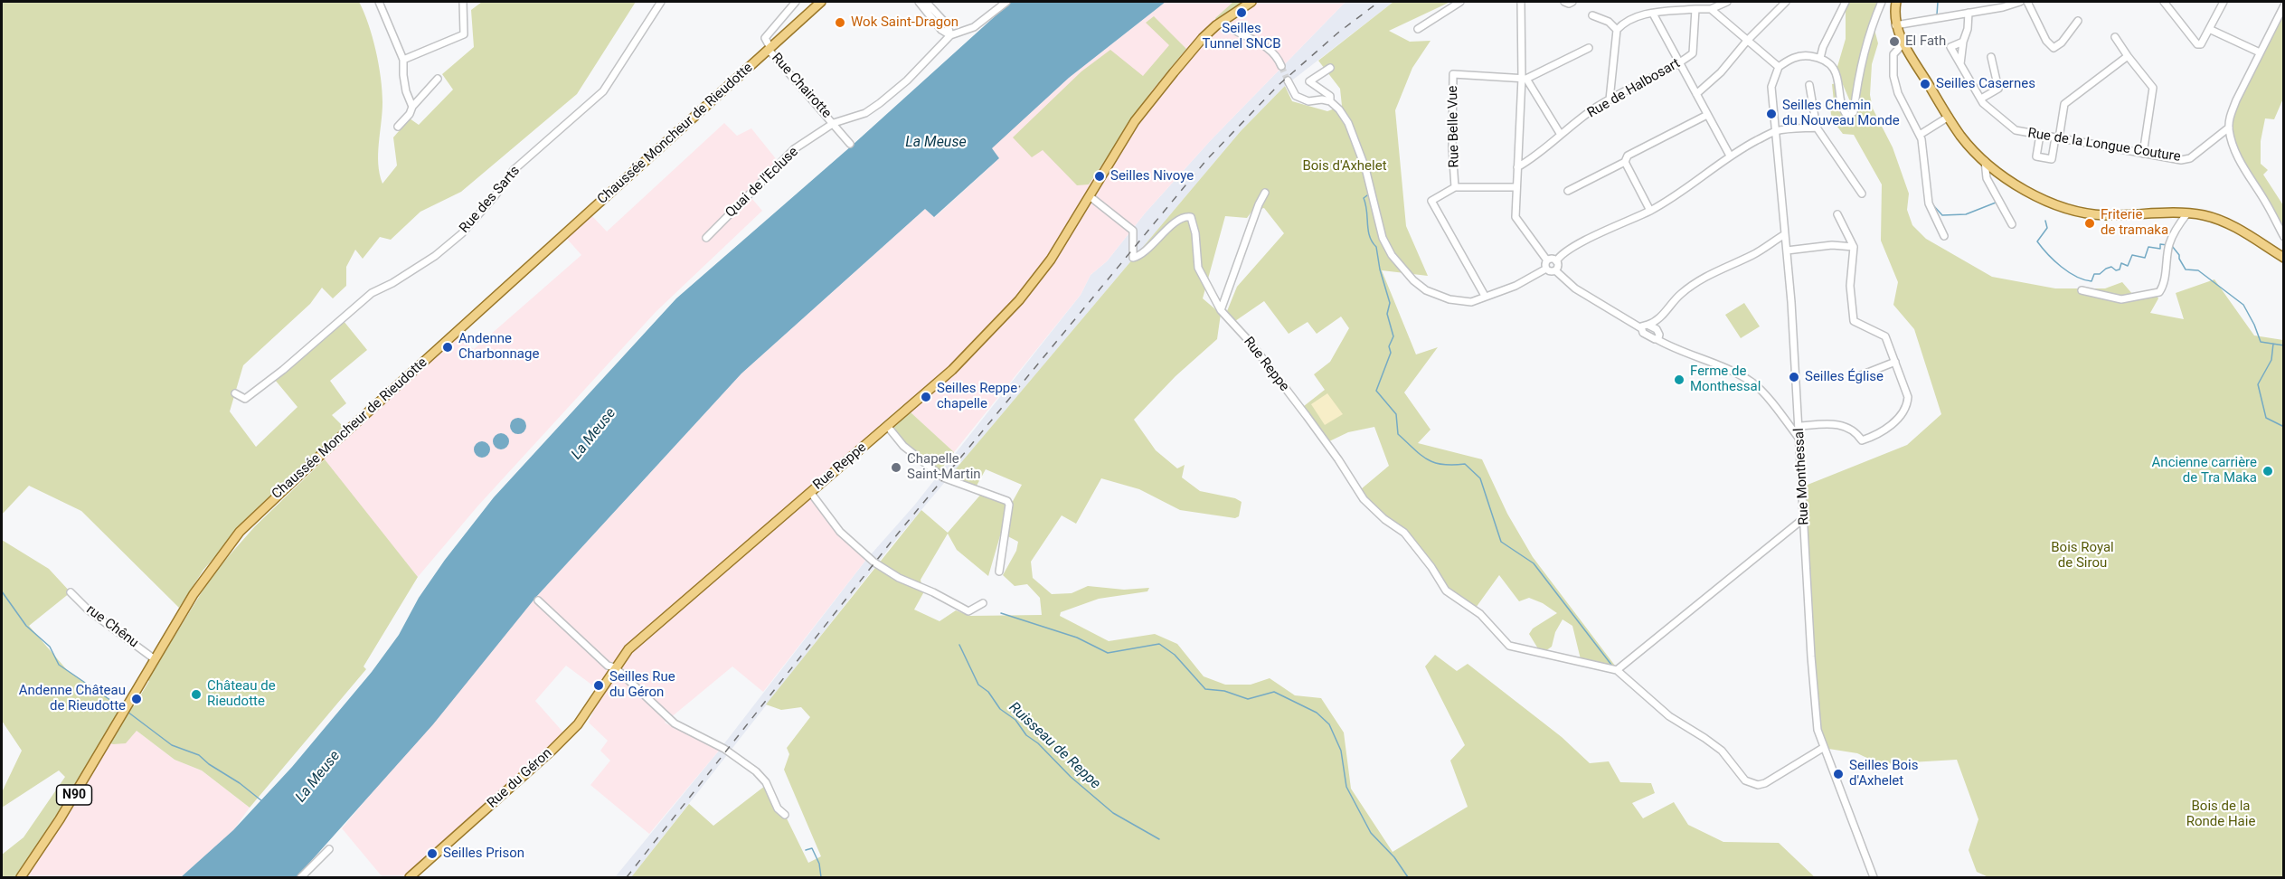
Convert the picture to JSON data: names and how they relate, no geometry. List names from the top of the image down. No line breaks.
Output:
{"streets":{"main road":["Chaussée Moncheur de Rieudotte","Rue Reppe","Rue du Géron","N90"],"street":["Rue Chairotte","Rue de Halbosart","Rue Belle Vue","Rue de la Longue Couture","Quai de l'Ecluse","Rue des Sarts","Rue Monthessal","rue Chênu"]},"crossings":[["Rue Chairotte","Chaussée Moncheur de Rieudotte"],["Rue Chairotte","Quai de l'Ecluse"],["Rue Chairotte","N90"],["Chaussée Moncheur de Rieudotte","rue Chênu"],["Chaussée Moncheur de Rieudotte","N90"],["Rue Reppe","Rue du Géron"],["rue Chênu","N90"]],"water":["La Meuse","Ruisseau de Reppe"],"parks":["Bois d'Axhelet","Bois Royal de Sirou","Bois de la Ronde Haie"],"places":["Seilles Tunnel SNCB","Wok Saint-Dragon","El Fath","Seilles Casernes","Seilles Chemin du Nouveau Monde","Seilles Nivoye","Friterie de tramaka","Andenne Charbonnage","Seilles Église","Ferme de Monthessal","Seilles Reppe chapelle","Chapelle Saint-Martin","Ancienne carrière de Tra Maka","Seilles Rue du Géron","Château de Rieudotte","Andenne Château de Rieudotte","Seilles Bois d'Axhelet","Seilles Prison"]}
